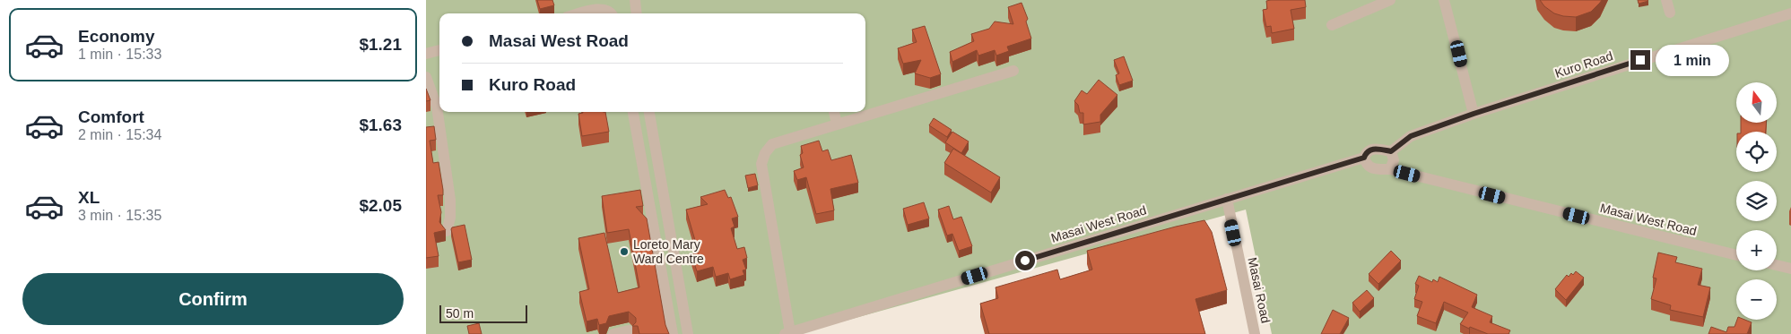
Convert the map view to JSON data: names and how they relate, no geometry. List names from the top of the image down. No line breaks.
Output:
{"streets":{"street":["Kuro Road","Masai West Road","Masai Road"]},"crossings":[["Kuro Road","Masai West Road"],["Masai West Road","Masai Road"]],"places":["Loreto Mary Ward Centre"],"scale_bar":"50 m","north":"top","page":{"list":[{"name":"Economy","note":"1 min · 15:33","value":"$1.21"},{"name":"Comfort","note":"2 min · 15:34","value":"$1.63"},{"name":"XL","note":"3 min · 15:35","value":"$2.05"}],"banner":["Masai West Road","Kuro Road"],"bubble":"1 min","map_buttons":["+","−"],"buttons":"Confirm","scale":"50 m"}}
